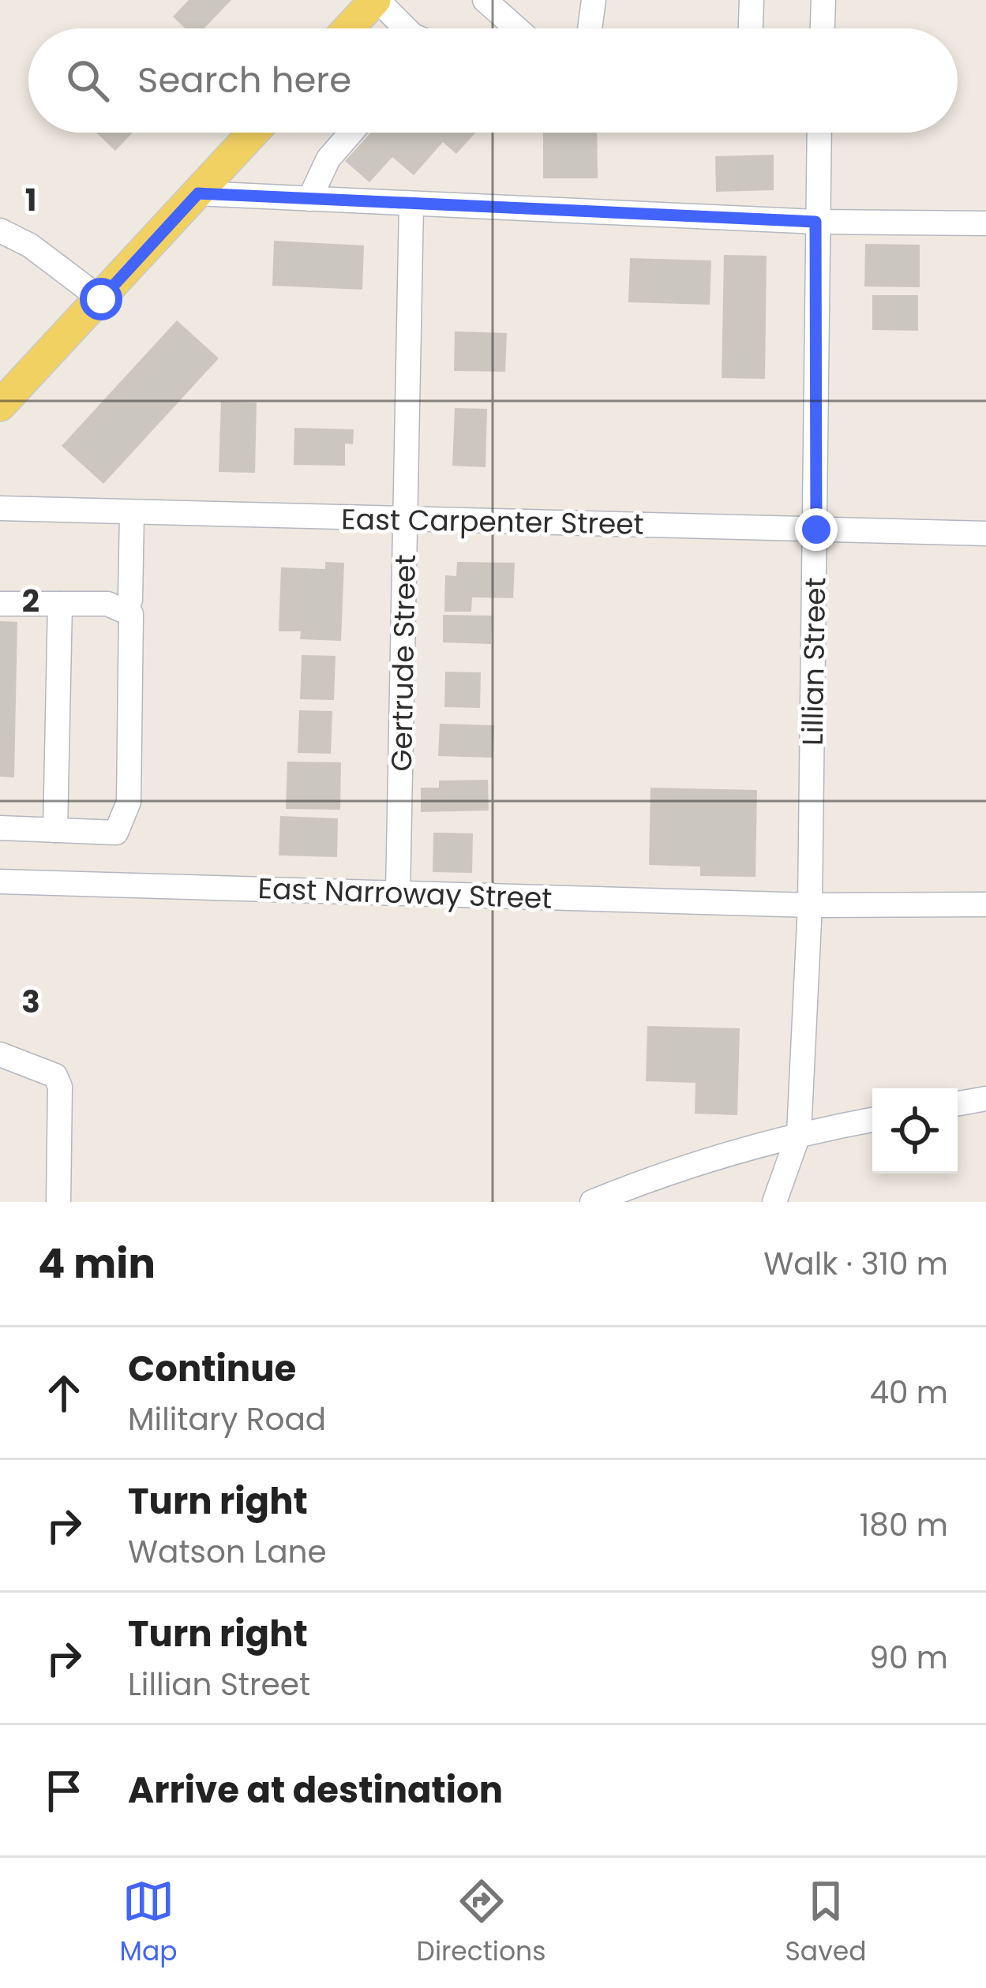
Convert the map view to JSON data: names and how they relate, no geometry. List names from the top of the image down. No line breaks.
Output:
{"streets":{"street":["East Carpenter Street","Lillian Street","Gertrude Street","East Narroway Street"]},"crossings":[["East Carpenter Street","Lillian Street"],["East Carpenter Street","Gertrude Street"],["Lillian Street","East Narroway Street"],["Gertrude Street","East Narroway Street"]],"page":{"search":"Search here","heading":["4 min","Walk · 310 m"],"list":[["Continue","Military Road","40 m"],["Turn right","Watson Lane","180 m"],["Turn right","Lillian Street","90 m"],"Arrive at destination"],"nav":["Map","Directions","Saved"]},"grid":{"rows":["1","2","3"]}}
